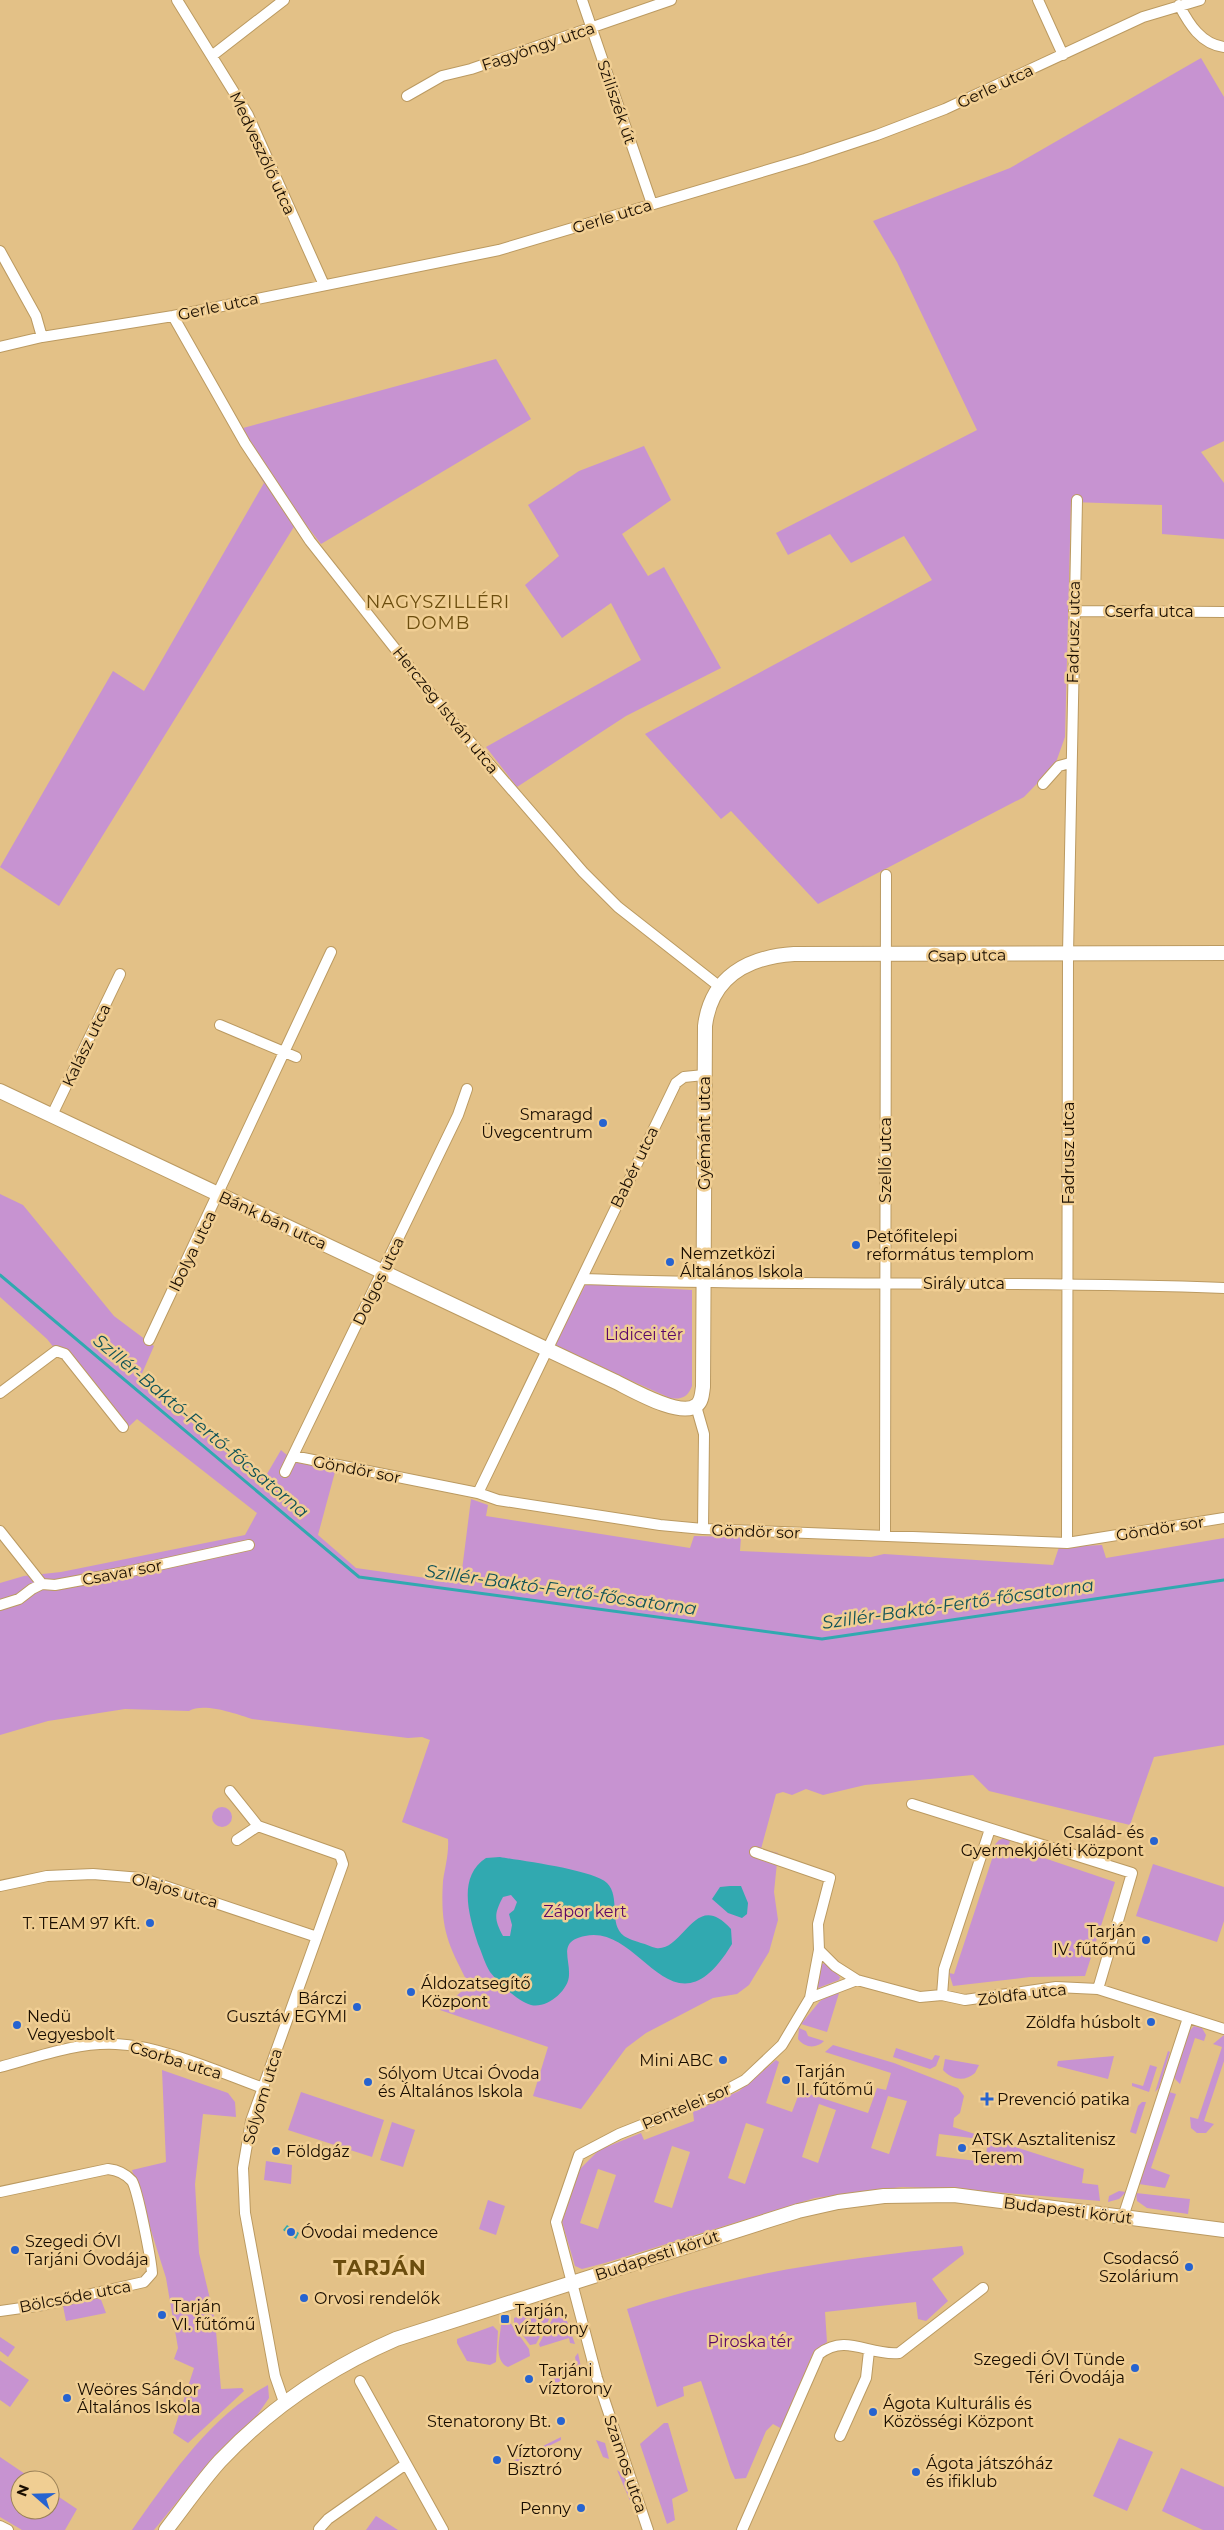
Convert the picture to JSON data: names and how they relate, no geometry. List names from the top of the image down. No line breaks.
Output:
{"streets":{"street":["Fagyöngy utca","Gerle utca","Sziliszék út","Medveszőlő utca","Cserfa utca","Fadrusz utca","Herczeg István utca","Csap utca","Kalász utca","Gyémánt utca","Szellő utca","Babér utca","Bánk bán utca","Ibolya utca","Dolgos utca","Sirály utca","Göndör sor","Csavar sor","Olajos utca","Zöldfa utca","Csorba utca","Sólyom utca","Pentelei sor","Budapesti körút","Bölcsőde utca","Szamos utca"]},"crossings":[["Fagyöngy utca","Sziliszék út"],["Gerle utca","Sziliszék út"],["Gerle utca","Medveszőlő utca"],["Gerle utca","Herczeg István utca"],["Cserfa utca","Fadrusz utca"],["Fadrusz utca","Csap utca"],["Fadrusz utca","Sirály utca"],["Fadrusz utca","Göndör sor"],["Herczeg István utca","Csap utca"],["Herczeg István utca","Gyémánt utca"],["Csap utca","Gyémánt utca"],["Csap utca","Szellő utca"],["Kalász utca","Bánk bán utca"],["Gyémánt utca","Babér utca"],["Gyémánt utca","Sirály utca"],["Szellő utca","Sirály utca"],["Szellő utca","Göndör sor"],["Bánk bán utca","Ibolya utca"],["Bánk bán utca","Dolgos utca"],["Dolgos utca","Göndör sor"],["Olajos utca","Sólyom utca"],["Zöldfa utca","Pentelei sor"],["Csorba utca","Sólyom utca"],["Sólyom utca","Budapesti körút"],["Pentelei sor","Budapesti körút"],["Pentelei sor","Szamos utca"],["Budapesti körút","Szamos utca"]],"districts":["NAGYSZILLÉRI DOMB","TARJÁN"],"water":["Szillér-Baktó-Fertő-főcsatorna"],"parks":["Lidicei tér","Zápor kert","Piroska tér"],"places":{"other":["Smaragd Üvegcentrum","Petőfitelepi református templom","Nemzetközi Általános Iskola","Család- és Gyermekjóléti Központ","T. TEAM 97 Kft.","Tarján IV. fűtőmű","Áldozatsegítő Központ","Bárczi Gusztáv EGYMI","Zöldfa húsbolt","Nedü Vegyesbolt","Mini ABC","Tarján II. fűtőmű","Sólyom Utcai Óvoda és Általános Iskola","ATSK Asztalitenisz Terem","Földgáz","Óvodai medence","Szegedi ÓVI Tarjáni Óvodája","Csodacső Szolárium","Orvosi rendelők","Tarján VI. fűtőmű","Szegedi ÓVI Tünde Téri Óvodája","Tarjáni víztorony","Weöres Sándor Általános Iskola","Ágota Kulturális és Közösségi Központ","Stenatorony Bt.","Víztorony Bisztró","Ágota játszóház és ifiklub","Penny"],"health":["Prevenció patika"],"transit":["Tarján, víztorony"]},"north":"left"}
